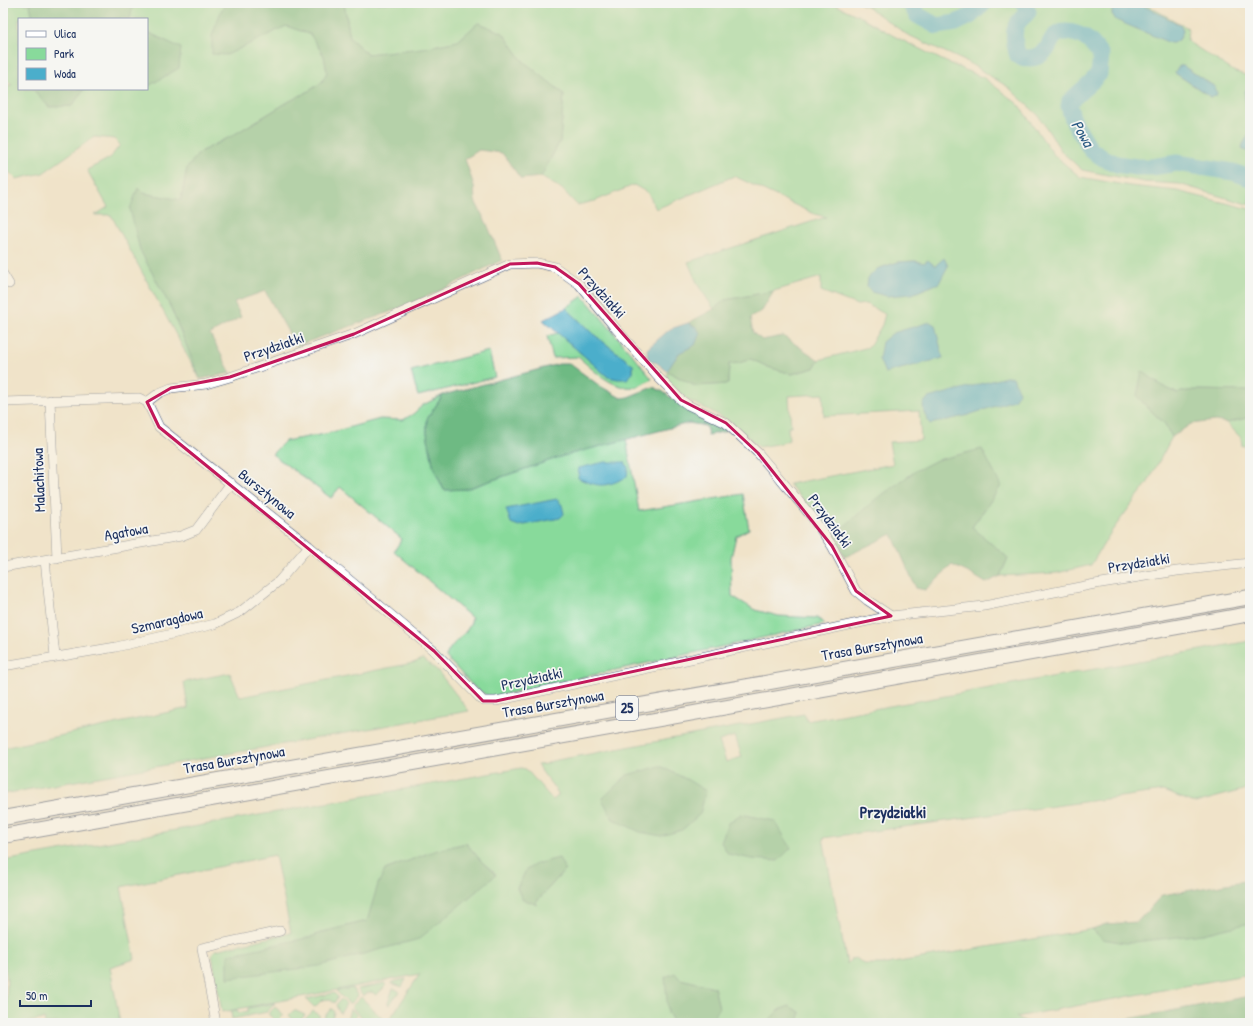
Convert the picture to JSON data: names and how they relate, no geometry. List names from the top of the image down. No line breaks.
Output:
{"streets":{"main road":["Trasa Bursztynowa","25"],"street":["Przydziałki","Malachitowa","Bursztynowa","Agatowa","Szmaragdowa"]},"crossings":[["Przydziałki","Bursztynowa"],["Malachitowa","Agatowa"],["Bursztynowa","Agatowa"],["Bursztynowa","Szmaragdowa"]],"districts":["Przydziałki"],"water":["Powa"],"legend":["Ulica","Park","Woda"],"scale_bar":"50 m"}
